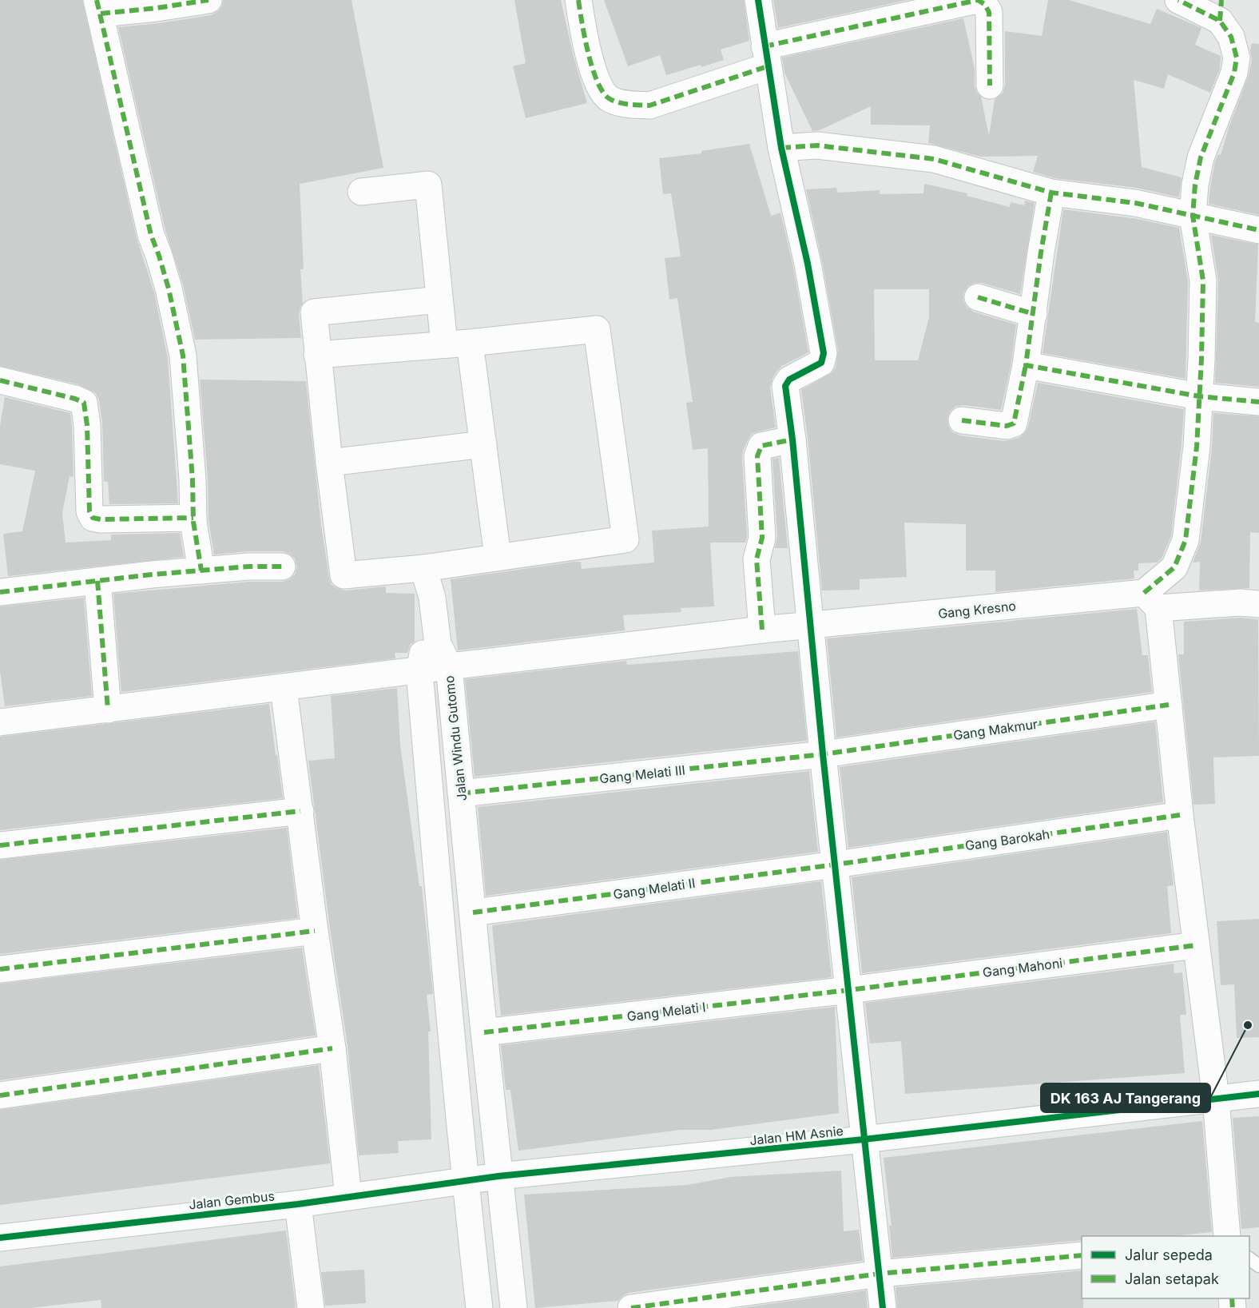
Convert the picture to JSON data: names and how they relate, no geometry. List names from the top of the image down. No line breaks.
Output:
{"streets":{"street":["Gang Kresno","Gang Makmur","Jalan Windu Gutomo","Gang Melati III","Gang Barokah","Gang Melati II","Gang Mahoni","Gang Melati I","Jalan HM Asnie","Jalan Gembus"]},"crossings":[["Gang Kresno","Jalan Windu Gutomo"],["Gang Makmur","Gang Melati III"],["Jalan Windu Gutomo","Gang Melati III"],["Jalan Windu Gutomo","Gang Melati II"],["Jalan Windu Gutomo","Gang Melati I"],["Jalan Windu Gutomo","Jalan HM Asnie"],["Gang Barokah","Gang Melati II"],["Gang Mahoni","Gang Melati I"],["Jalan HM Asnie","Jalan Gembus"]],"places":["DK 163 AJ Tangerang"],"legend":["Jalur sepeda","Jalan setapak"]}
